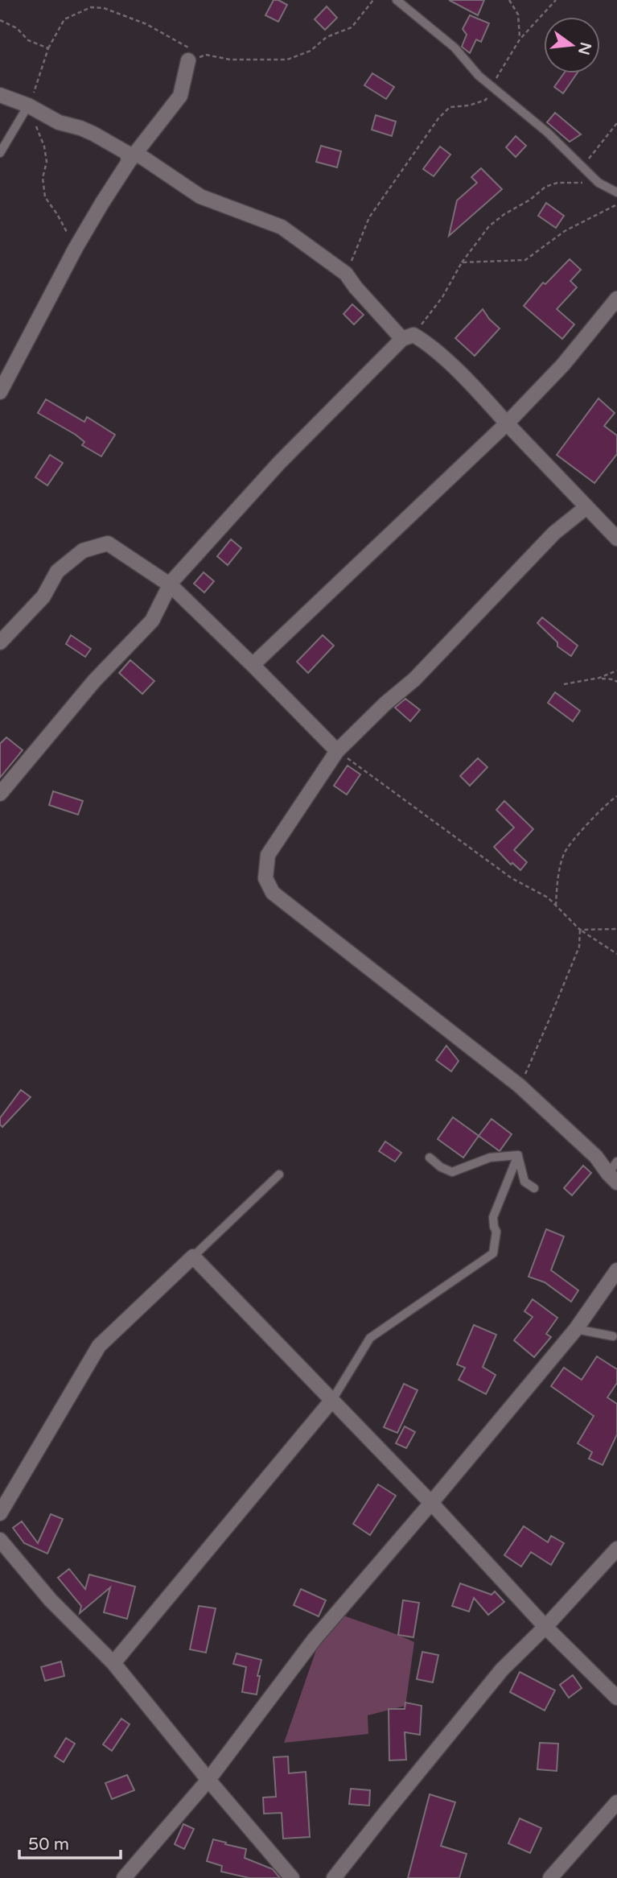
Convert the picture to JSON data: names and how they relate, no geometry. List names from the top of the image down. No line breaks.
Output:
{"scale_bar":"50 m","north":"right"}
